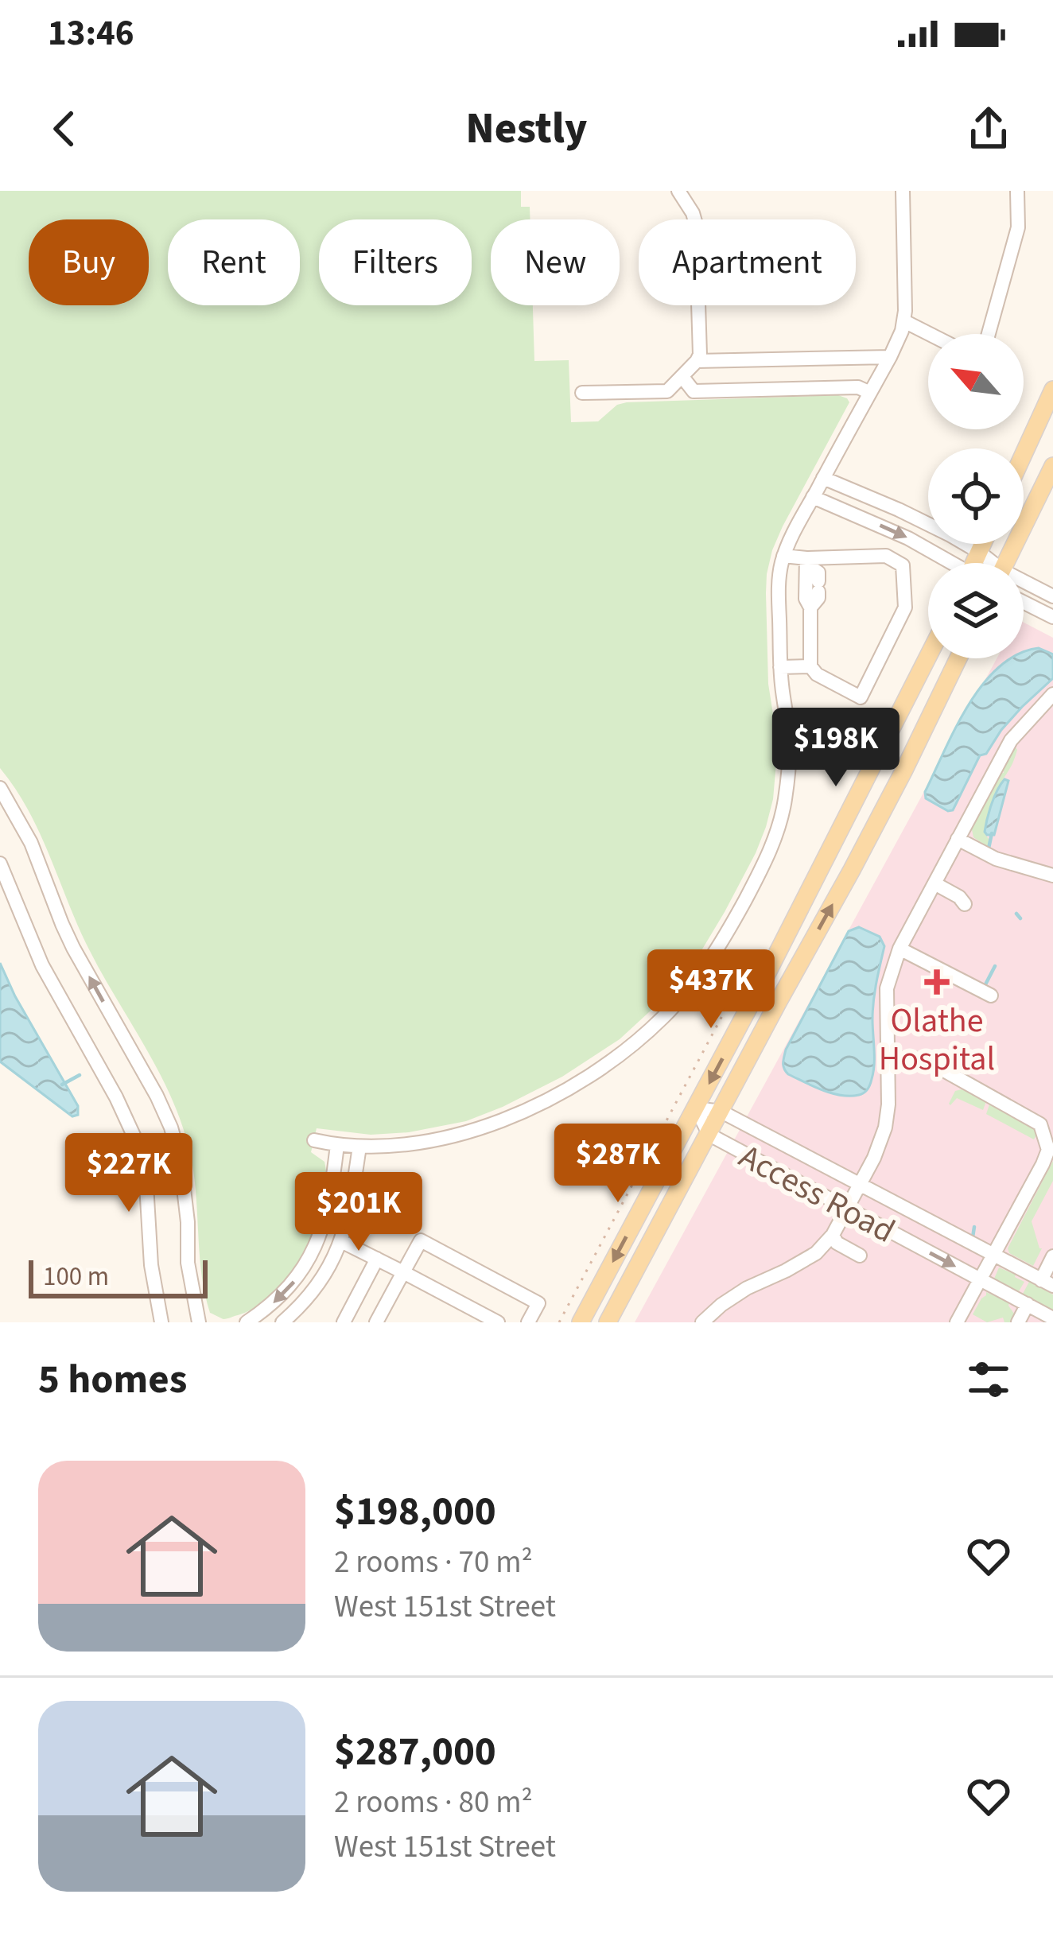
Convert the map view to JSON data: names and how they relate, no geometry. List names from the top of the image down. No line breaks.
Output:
{"streets":{"street":["Access Road"]},"places":{"health":["Olathe Hospital"]},"scale_bar":"100 m","north":"top left","page":{"status":"13:46","header":"Nestly","chip":["Buy","Rent","Filters","New","Apartment"],"price":["$198K","$437K","$287K","$227K","$201K"],"scale":"100 m","heading":"5 homes","list":[{"name":"$198,000","note":"2 rooms · 70 m² · West 151st Street"},{"name":"$287,000","note":"2 rooms · 80 m² · West 151st Street"}]}}
